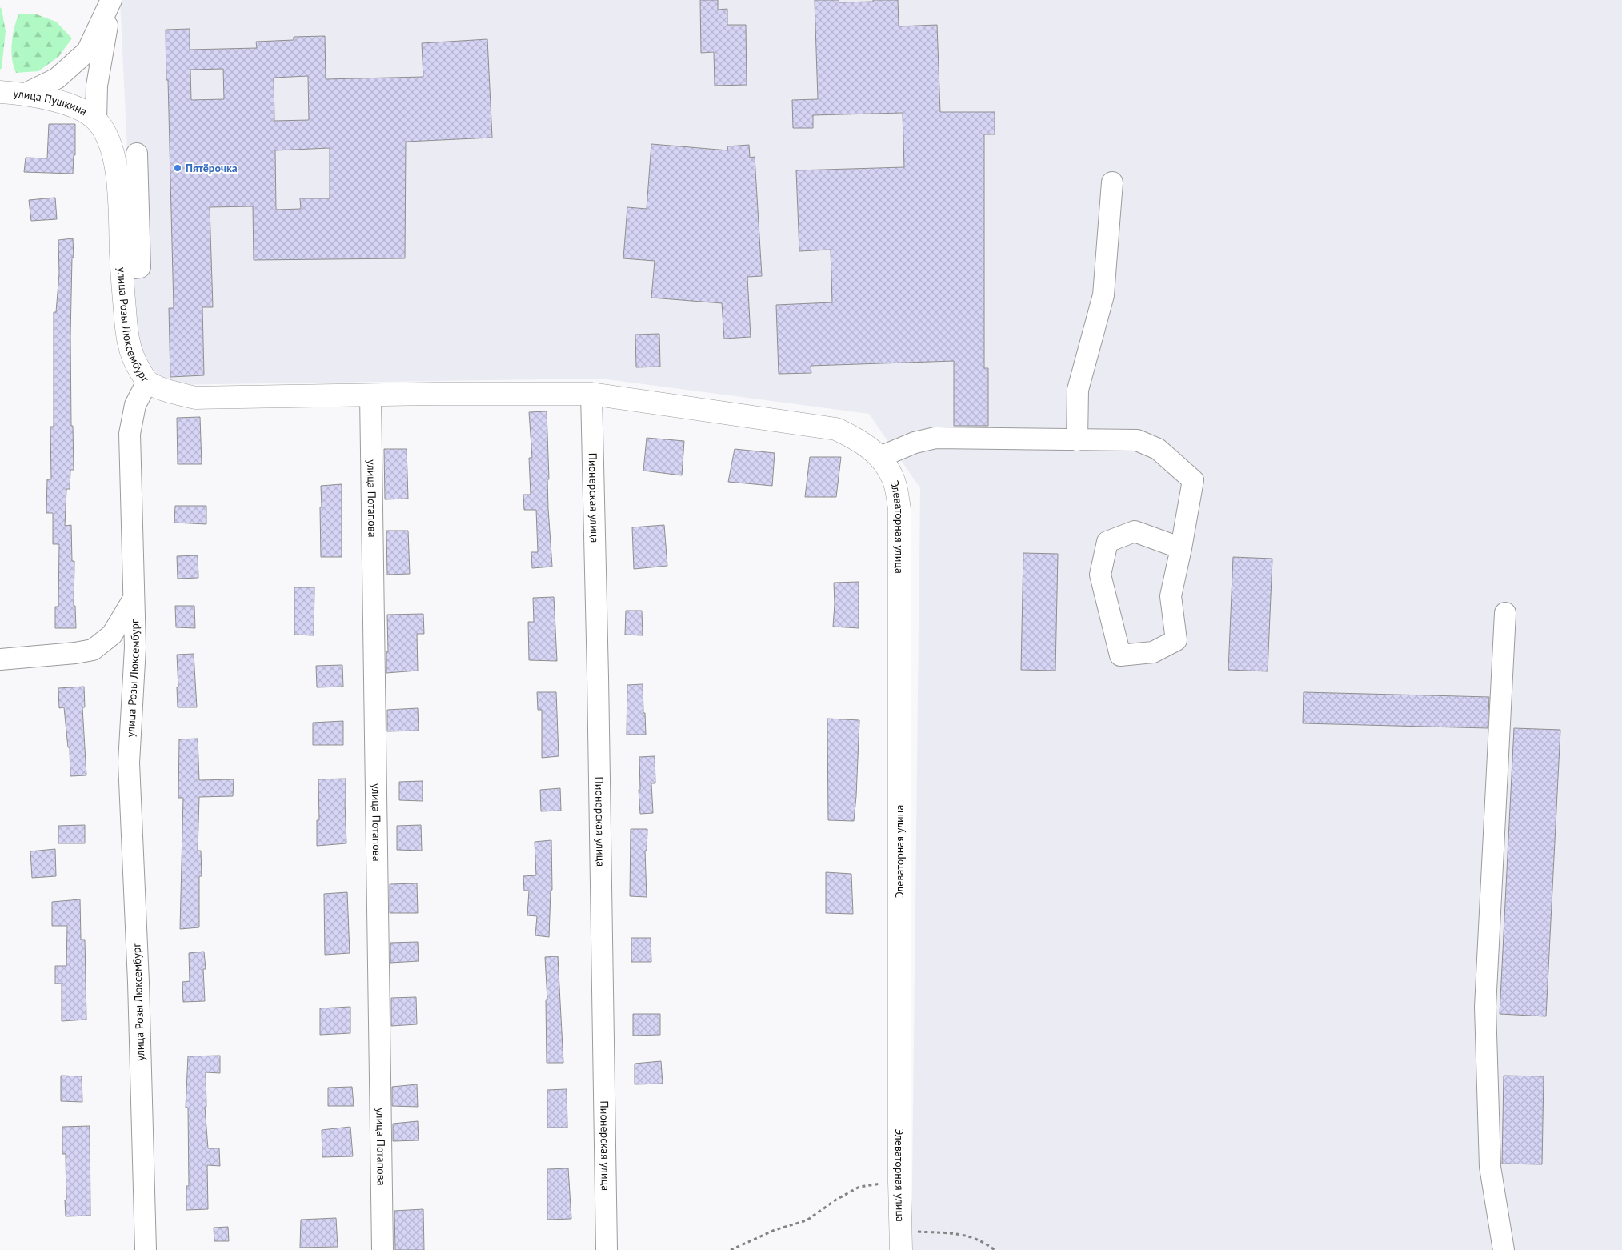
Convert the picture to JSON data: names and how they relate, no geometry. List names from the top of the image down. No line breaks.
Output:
{"streets":{"main road":["улица Пушкина","улица Розы Люксембург","Элеваторная улица"],"street":["Пионерская улица","улица Потапова"]},"crossings":[["улица Пушкина","улица Розы Люксембург"],["улица Розы Люксембург","Элеваторная улица"],["Пионерская улица","Элеваторная улица"],["улица Потапова","Элеваторная улица"]],"places":["Пятёрочка"]}
